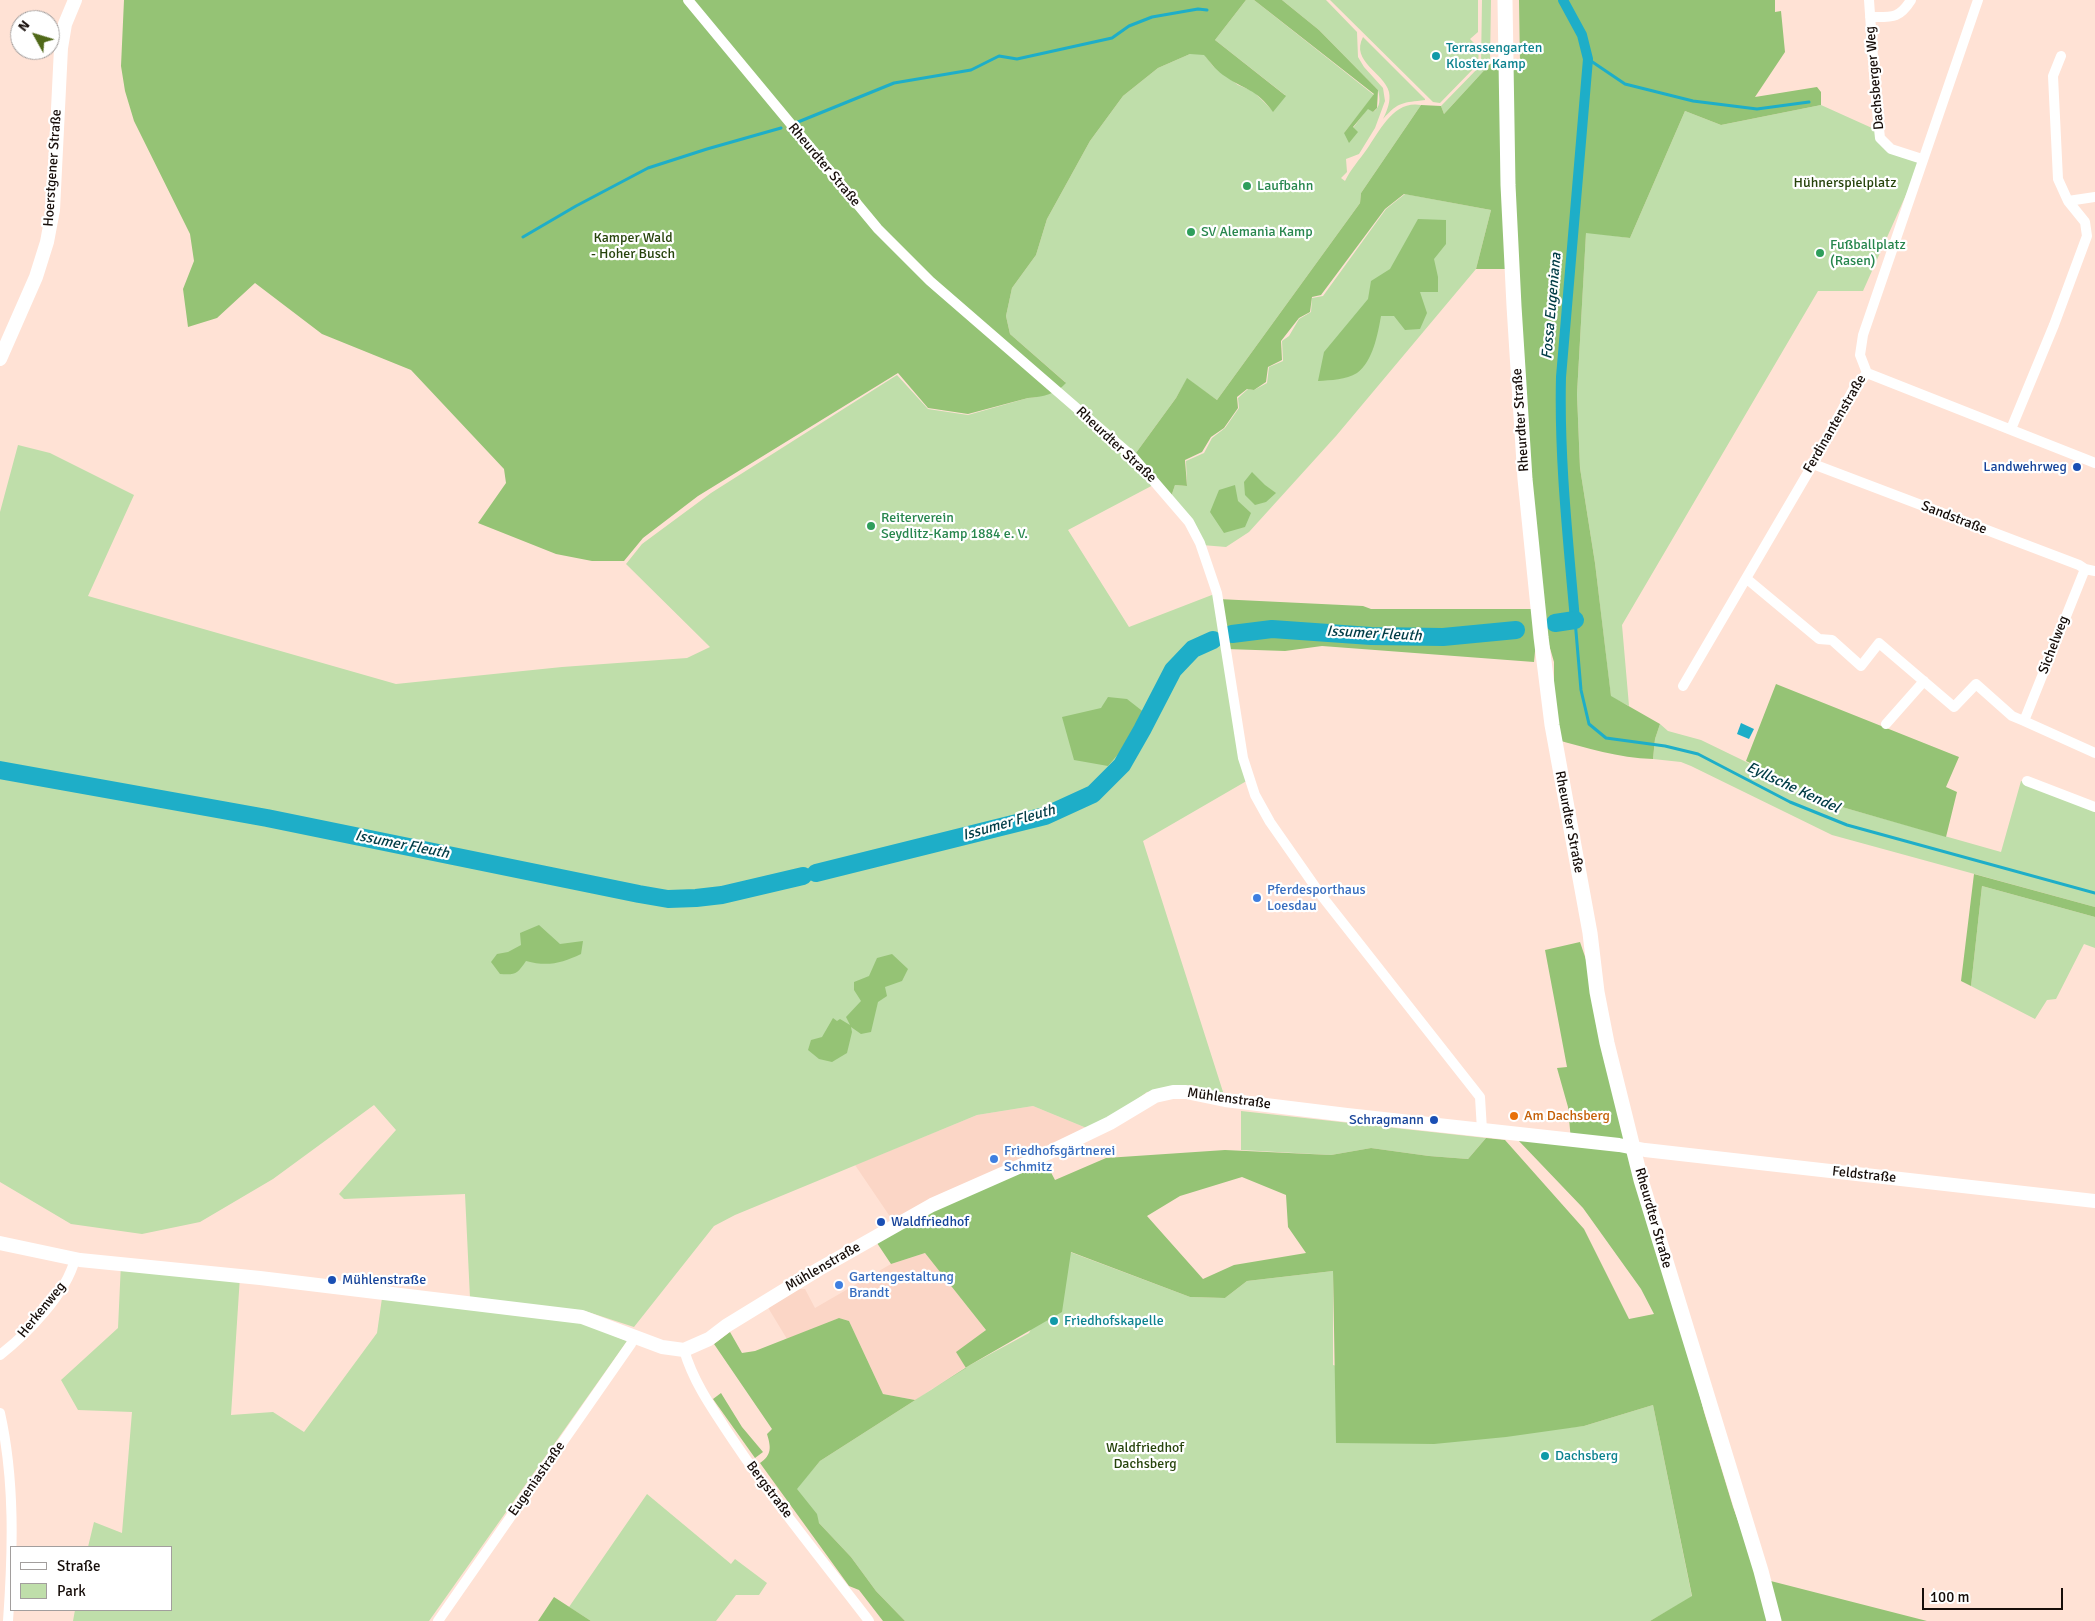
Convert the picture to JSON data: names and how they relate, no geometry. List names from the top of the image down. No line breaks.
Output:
{"streets":{"main road":["Rheurdter Straße"],"street":["Dachsberger Weg","Hoerstgener Straße","Ferdinantenstraße","Sandstraße","Sichelweg","Mühlenstraße","Feldstraße","Herkenweg","Eugeniastraße","Bergstraße"]},"crossings":[["Dachsberger Weg","Ferdinantenstraße"],["Rheurdter Straße","Mühlenstraße"],["Rheurdter Straße","Feldstraße"],["Ferdinantenstraße","Sandstraße"],["Sandstraße","Sichelweg"],["Mühlenstraße","Feldstraße"],["Mühlenstraße","Bergstraße"]],"water":["Fossa Eugeniana","Issumer Fleuth","Eyllsche Kendel"],"parks":["Hühnerspielplatz","Kamper Wald - Hoher Busch","Waldfriedhof Dachsberg"],"places":["Terrassengarten Kloster Kamp","Laufbahn","SV Alemania Kamp","Fußballplatz (Rasen)","Landwehrweg","Reiterverein Seydlitz-Kamp 1884 e. V.","Pferdesporthaus Loesdau","Am Dachsberg","Schragmann","Friedhofsgärtnerei Schmitz","Waldfriedhof","Mühlenstraße","Gartengestaltung Brandt","Friedhofskapelle","Dachsberg"],"legend":["Straße","Park"],"scale_bar":"100 m","north":"top left"}
